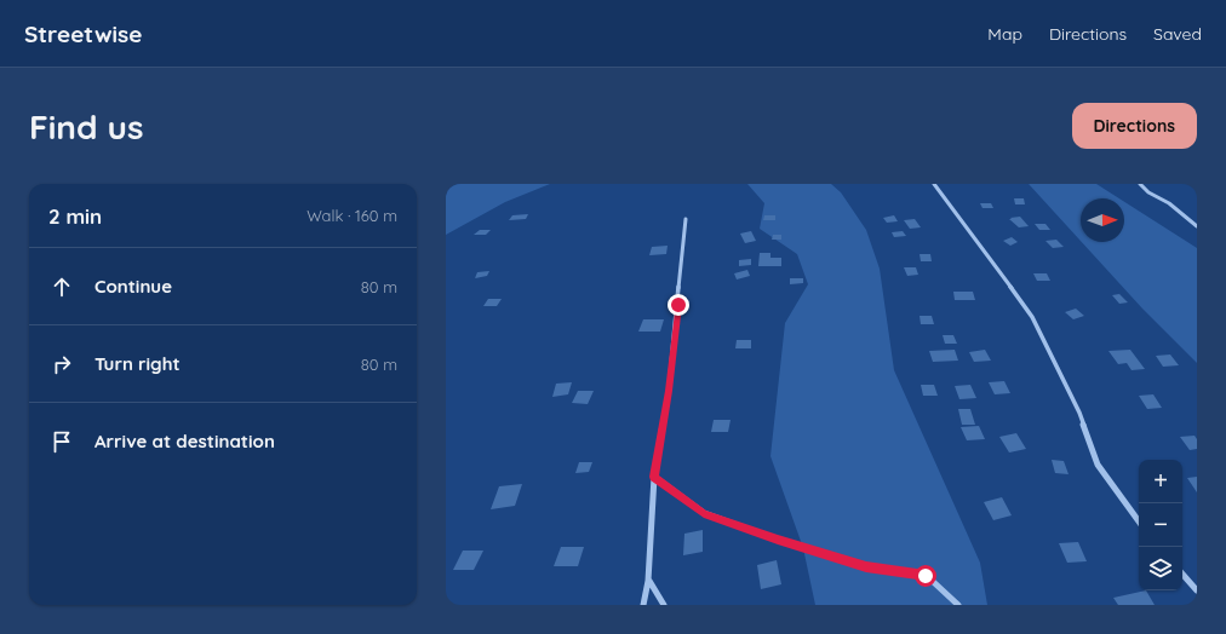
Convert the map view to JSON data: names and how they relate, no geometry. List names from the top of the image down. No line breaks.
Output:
{"north":"right","page":{"header":"Streetwise","nav":["Map","Directions","Saved"],"buttons":"Directions","title":"Find us","heading":["2 min","Walk · 160 m"],"list":[["Continue","80 m"],["Turn right","80 m"],"Arrive at destination"],"map_buttons":["+","−"]}}
